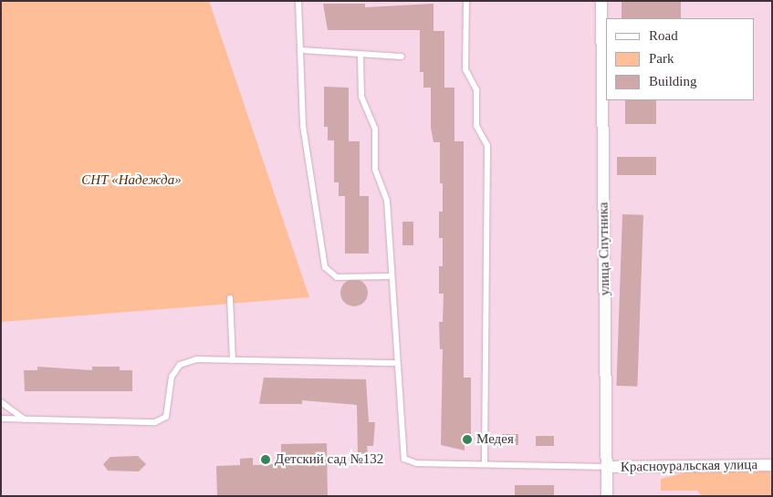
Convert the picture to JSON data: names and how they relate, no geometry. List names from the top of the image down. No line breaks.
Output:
{"streets":{"street":["улица Спутника","Красноуральская улица"]},"crossings":[["улица Спутника","Красноуральская улица"]],"parks":["СНТ «Надежда»"],"places":["Медея","Детский сад №132"],"legend":["Road","Park","Building"]}
